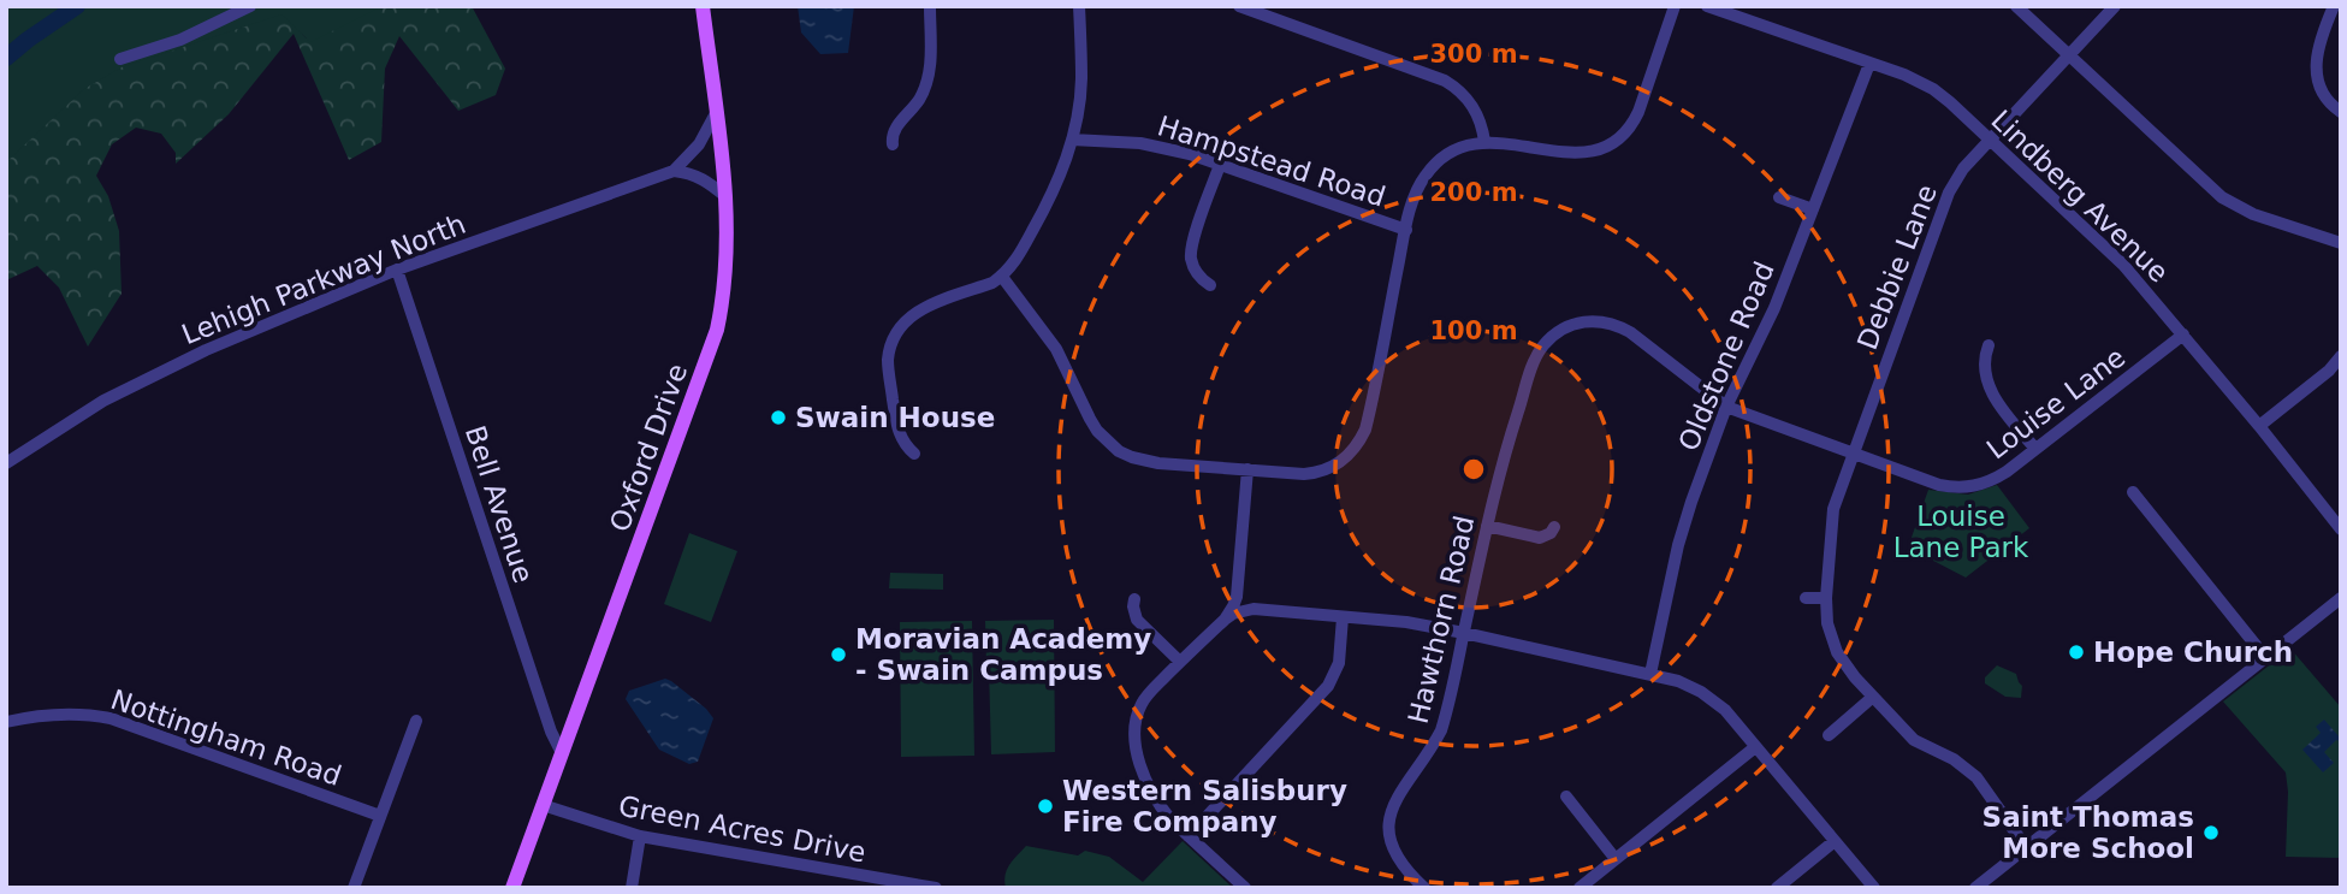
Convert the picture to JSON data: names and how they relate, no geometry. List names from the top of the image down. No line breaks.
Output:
{"streets":{"main road":["Oxford Drive"],"street":["Hampstead Road","Lindberg Avenue","Debbie Lane","Lehigh Parkway North","Oldstone Road","Louise Lane","Bell Avenue","Hawthorn Road","Nottingham Road","Green Acres Drive"]},"crossings":[["Lindberg Avenue","Debbie Lane"],["Lindberg Avenue","Oldstone Road"],["Lindberg Avenue","Louise Lane"],["Debbie Lane","Louise Lane"],["Debbie Lane","Hawthorn Road"],["Lehigh Parkway North","Oxford Drive"],["Lehigh Parkway North","Bell Avenue"],["Oldstone Road","Hawthorn Road"],["Louise Lane","Hawthorn Road"],["Oxford Drive","Bell Avenue"],["Oxford Drive","Green Acres Drive"]],"parks":["Louise Lane Park"],"places":["Swain House","Hope Church","Moravian Academy - Swain Campus","Western Salisbury Fire Company","Saint Thomas More School"],"rings":["300 m","200 m","100 m"]}
